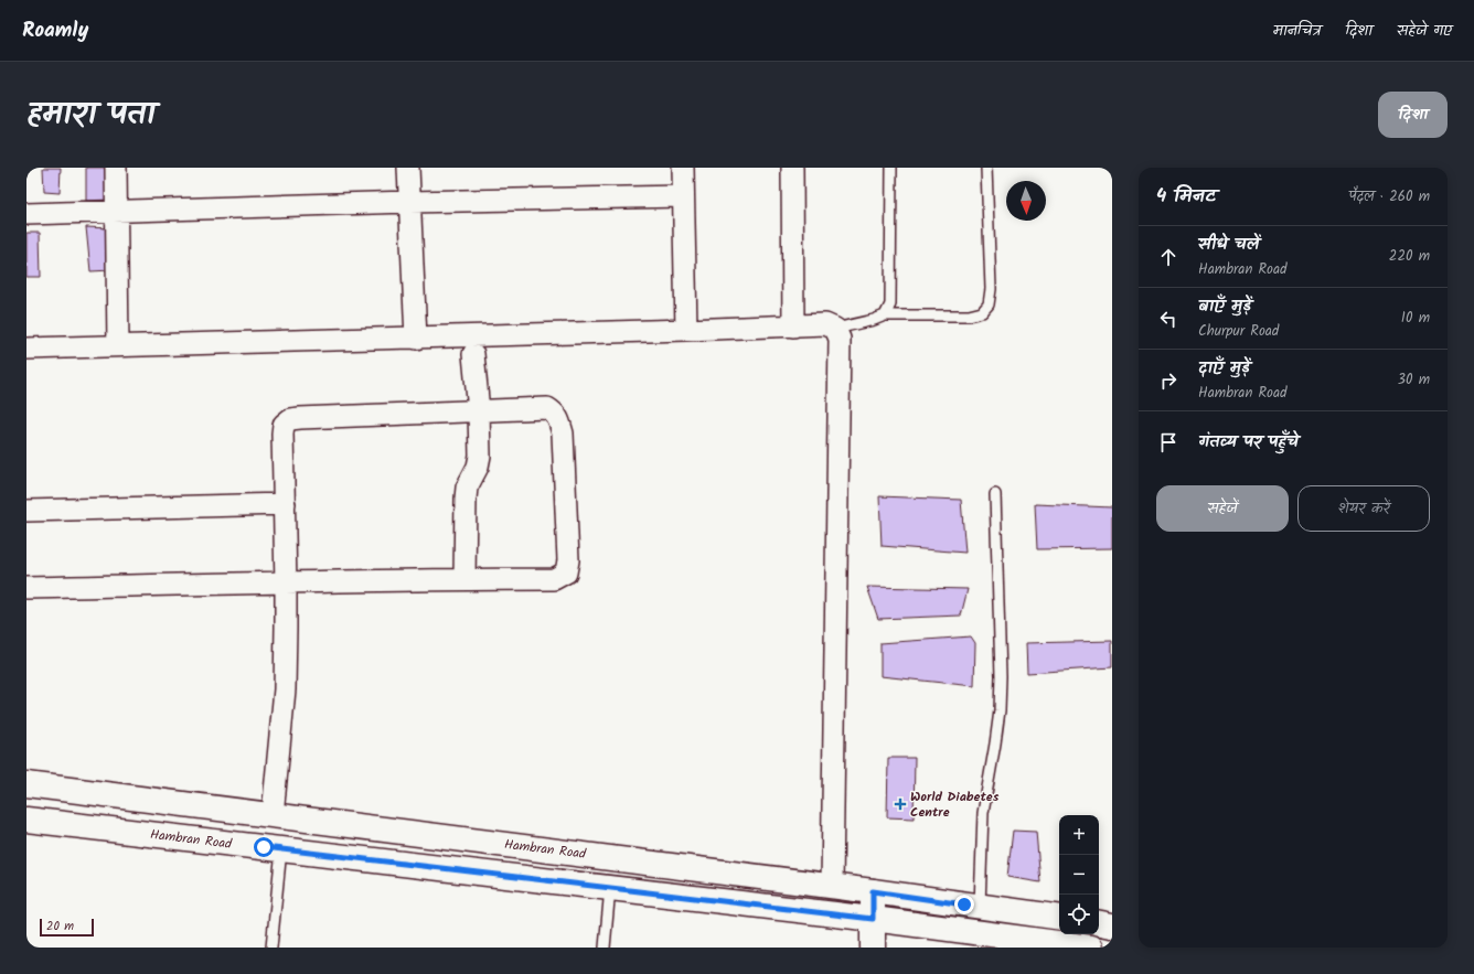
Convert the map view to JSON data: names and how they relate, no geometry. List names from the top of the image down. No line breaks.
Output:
{"streets":{"main road":["Hambran Road"]},"places":{"health":["World Diabetes Centre"]},"scale_bar":"20 m","north":"bottom","page":{"header":"Roamly","nav":["मानचित्र","दिशा","सहेजे गए"],"title":"हमारा पता","buttons":["दिशा",["सहेजें","शेयर करें"]],"heading":["4 मिनट","पैदल · 260 m"],"list":[["सीधे चलें","Hambran Road","220 m"],["बाएँ मुड़ें","Churpur Road","10 m"],["दाएँ मुड़ें","Hambran Road","30 m"],"गंतव्य पर पहुँचे"],"map_buttons":["+","−"],"scale":"20 m"}}
